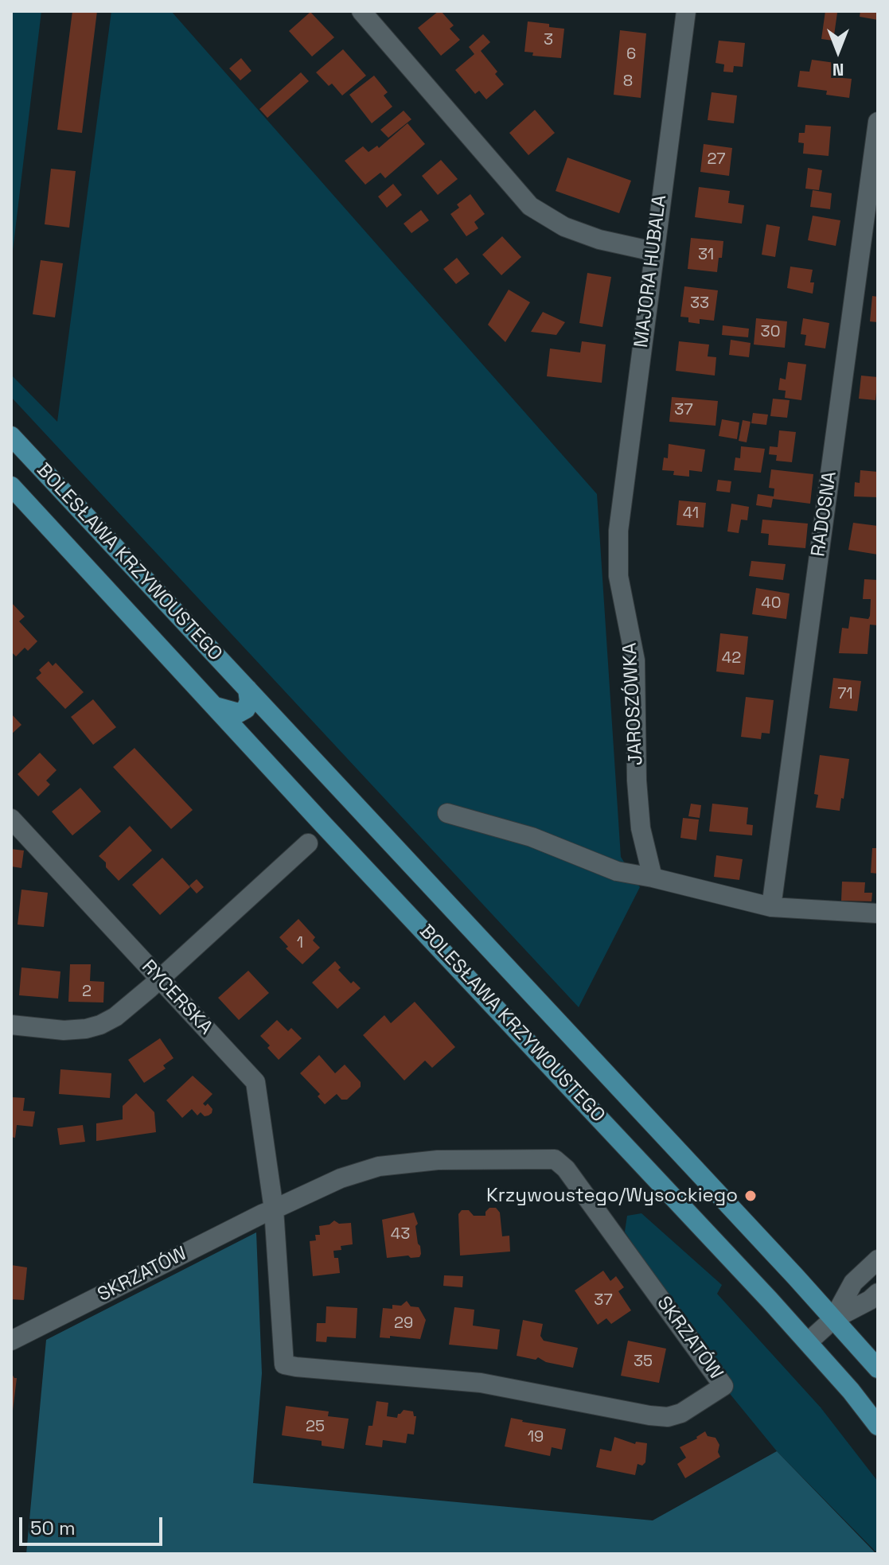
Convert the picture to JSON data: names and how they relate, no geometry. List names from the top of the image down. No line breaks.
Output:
{"streets":{"main road":["BOLESŁAWA KRZYWOUSTEGO"],"street":["MAJORA HUBALA","RADOSNA","JAROSZÓWKA","RYCERSKA","SKRZATÓW"]},"crossings":[["MAJORA HUBALA","JAROSZÓWKA"],["RYCERSKA","SKRZATÓW"]],"places":["Krzywoustego/Wysockiego"],"house_numbers":["3","6","8","27","31","33","30","37","41","40","42","71","1","2","43","37","29","35","25","19"],"scale_bar":"50 m","north":"bottom"}
